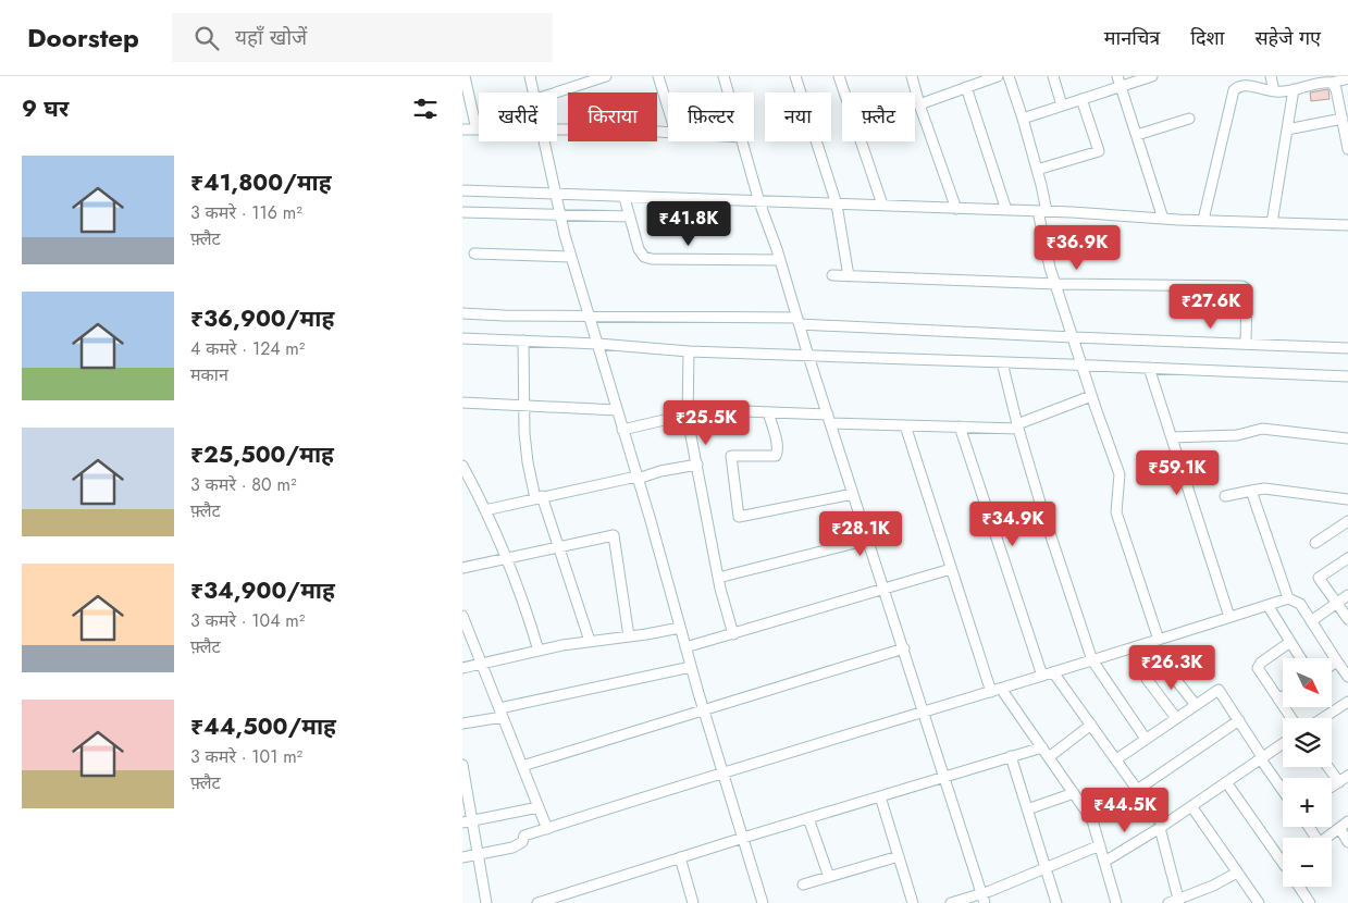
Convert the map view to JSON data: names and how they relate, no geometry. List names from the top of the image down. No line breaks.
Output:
{"north":"bottom right","page":{"header":"Doorstep","search":"यहाँ खोजें","nav":["मानचित्र","दिशा","सहेजे गए"],"heading":"9 घर","chip":["खरीदें","किराया","फ़िल्टर","नया","फ़्लैट"],"list":[{"name":"₹41,800/माह","note":"3 कमरे · 116 m² · फ़्लैट"},{"name":"₹36,900/माह","note":"4 कमरे · 124 m² · मकान"},{"name":"₹25,500/माह","note":"3 कमरे · 80 m² · फ़्लैट"},{"name":"₹34,900/माह","note":"3 कमरे · 104 m² · फ़्लैट"},{"name":"₹44,500/माह","note":"3 कमरे · 101 m² · फ़्लैट"}],"price":["₹41.8K","₹36.9K","₹27.6K","₹25.5K","₹59.1K","₹34.9K","₹28.1K","₹26.3K","₹44.5K"],"map_buttons":["+","−"]}}
